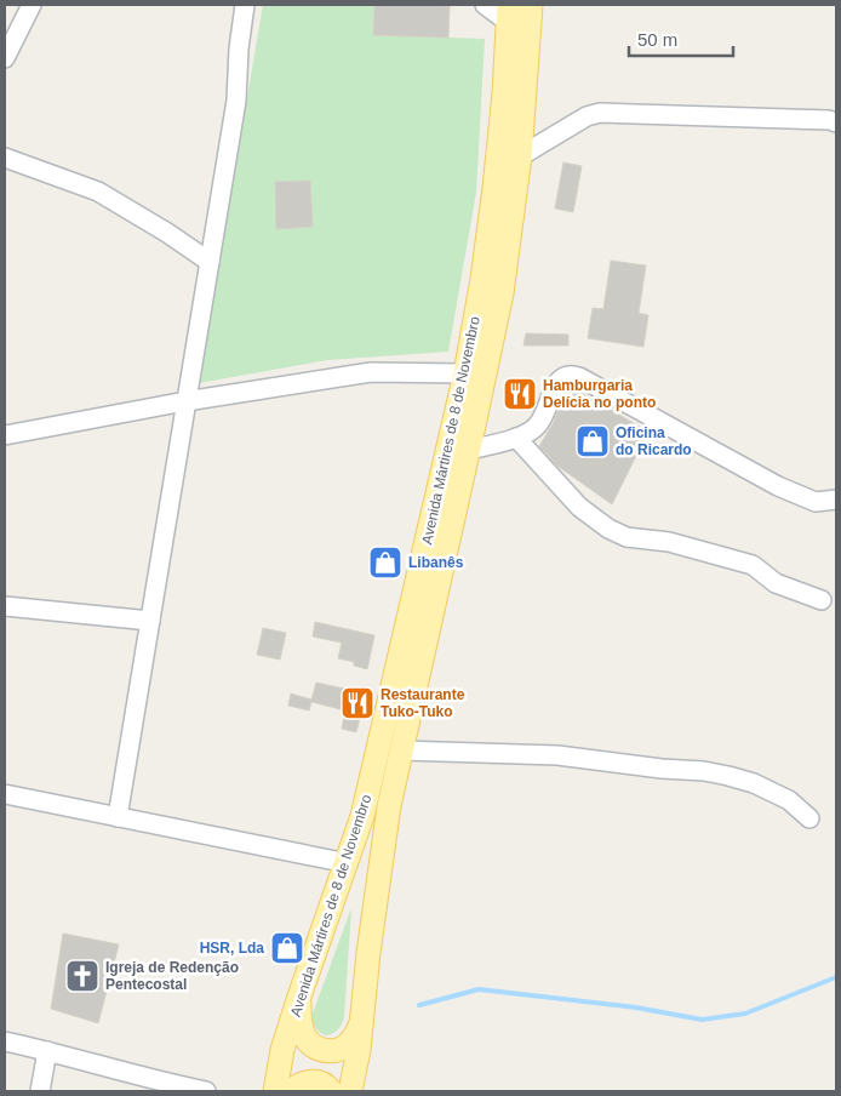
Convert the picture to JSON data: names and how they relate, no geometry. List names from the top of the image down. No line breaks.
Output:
{"streets":{"main road":["Avenida Mártires de 8 de Novembro"]},"places":{"restaurant":["Hamburgaria Delícia no ponto","Restaurante Tuko-Tuko"],"shop":["Oficina do Ricardo","Libanês","HSR, Lda"],"church":["Igreja de Redenção Pentecostal"]},"scale_bar":"50 m"}
